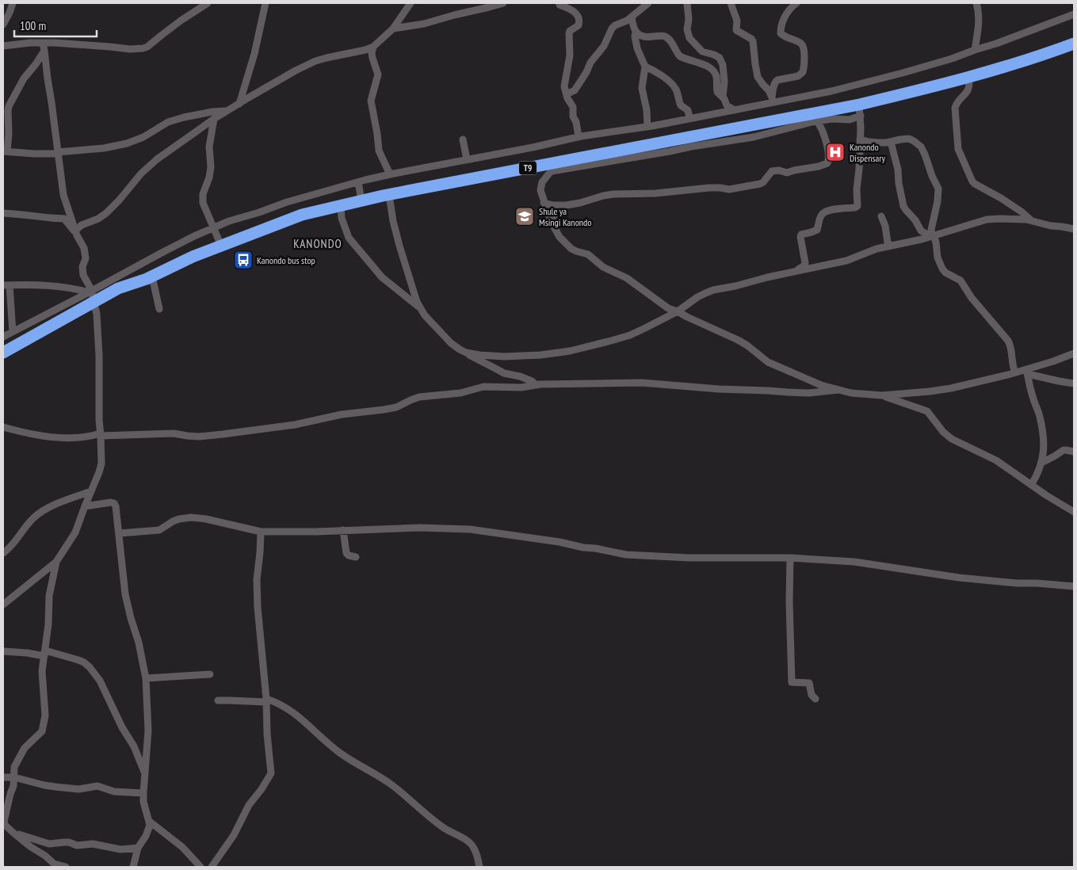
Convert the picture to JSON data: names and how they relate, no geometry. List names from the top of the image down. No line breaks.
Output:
{"streets":{"highway":["T9"]},"districts":["KANONDO"],"places":{"hospital":["Kanondo Dispensary"],"school or university":["Shule ya Msingi Kanondo"],"bus stop":["Kanondo bus stop"]},"scale_bar":"100 m"}
